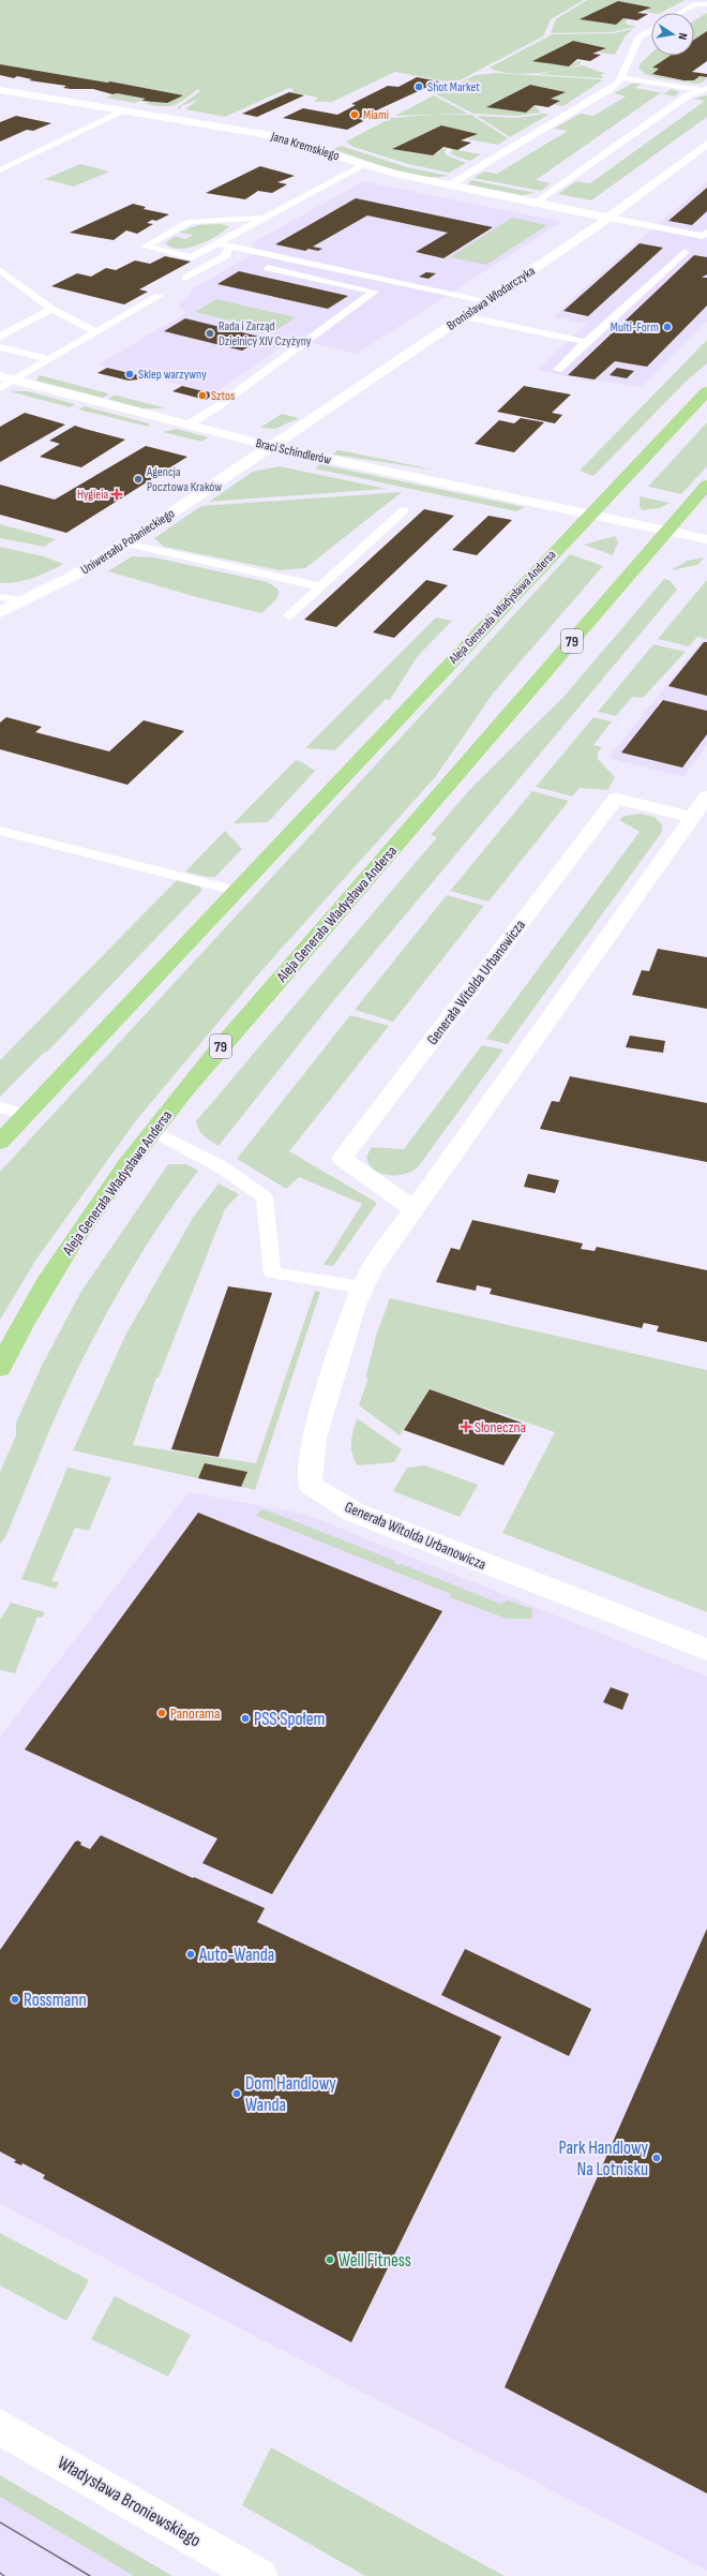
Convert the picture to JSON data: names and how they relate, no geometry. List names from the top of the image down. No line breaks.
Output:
{"streets":{"main road":["Aleja Generała Władysława Andersa","79"],"street":["Jana Kremskiego","Bronisława Włodarczyka","Braci Schindlerów","Uniwersału Połanieckiego","Generała Witolda Urbanowicza","Władysława Broniewskiego"]},"crossings":[["Jana Kremskiego","Bronisława Włodarczyka"],["Bronisława Włodarczyka","Braci Schindlerów"],["Bronisława Włodarczyka","Uniwersału Połanieckiego"],["Braci Schindlerów","Uniwersału Połanieckiego"],["Braci Schindlerów","Aleja Generała Władysława Andersa"]],"places":{"other":["Shot Market","Miami","Multi-Form","Rada i Zarząd Dzielnicy XIV Czyżyny","Sklep warzywny","Sztos","Agencja Pocztowa Kraków","Panorama","PSS Społem","Auto-Wanda","Rossmann","Dom Handlowy Wanda","Park Handlowy Na Lotnisku","Well Fitness"],"health":["Hygieia","Słoneczna"]},"north":"right"}
